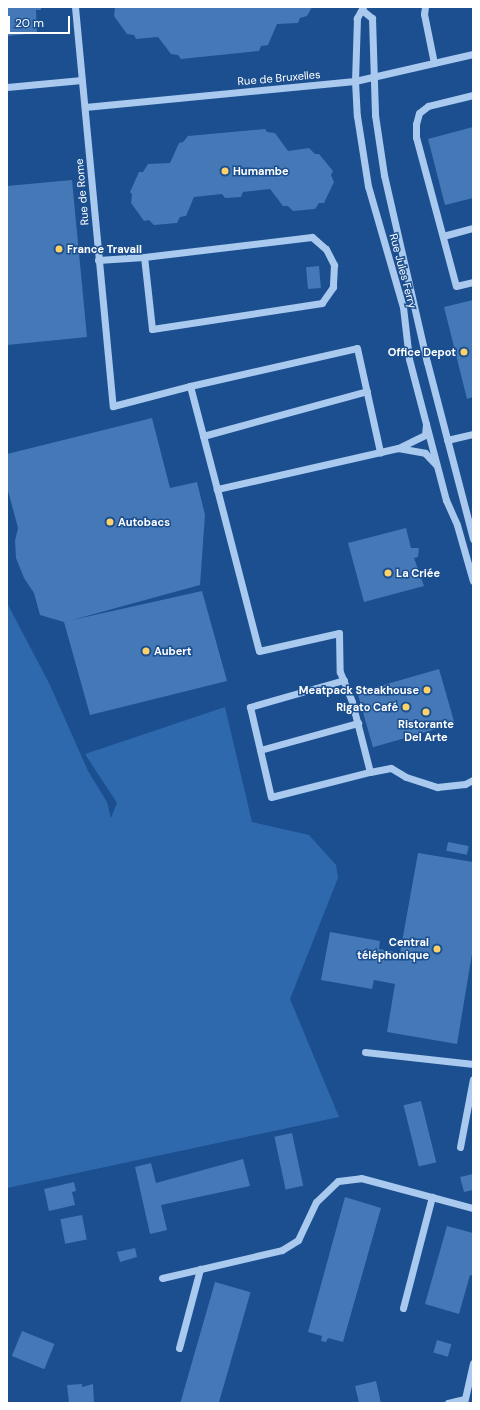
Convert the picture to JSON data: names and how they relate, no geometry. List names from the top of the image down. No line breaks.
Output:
{"streets":{"street":["Rue de Bruxelles","Rue de Rome","Rue Jules Ferry"]},"crossings":[["Rue de Bruxelles","Rue de Rome"],["Rue de Bruxelles","Rue Jules Ferry"]],"places":["Humambe","France Travail","Office Depot","Autobacs","La Criée","Aubert","Meatpack Steakhouse","Rigato Café","Ristorante Del Arte","Central téléphonique"],"scale_bar":"20 m"}
